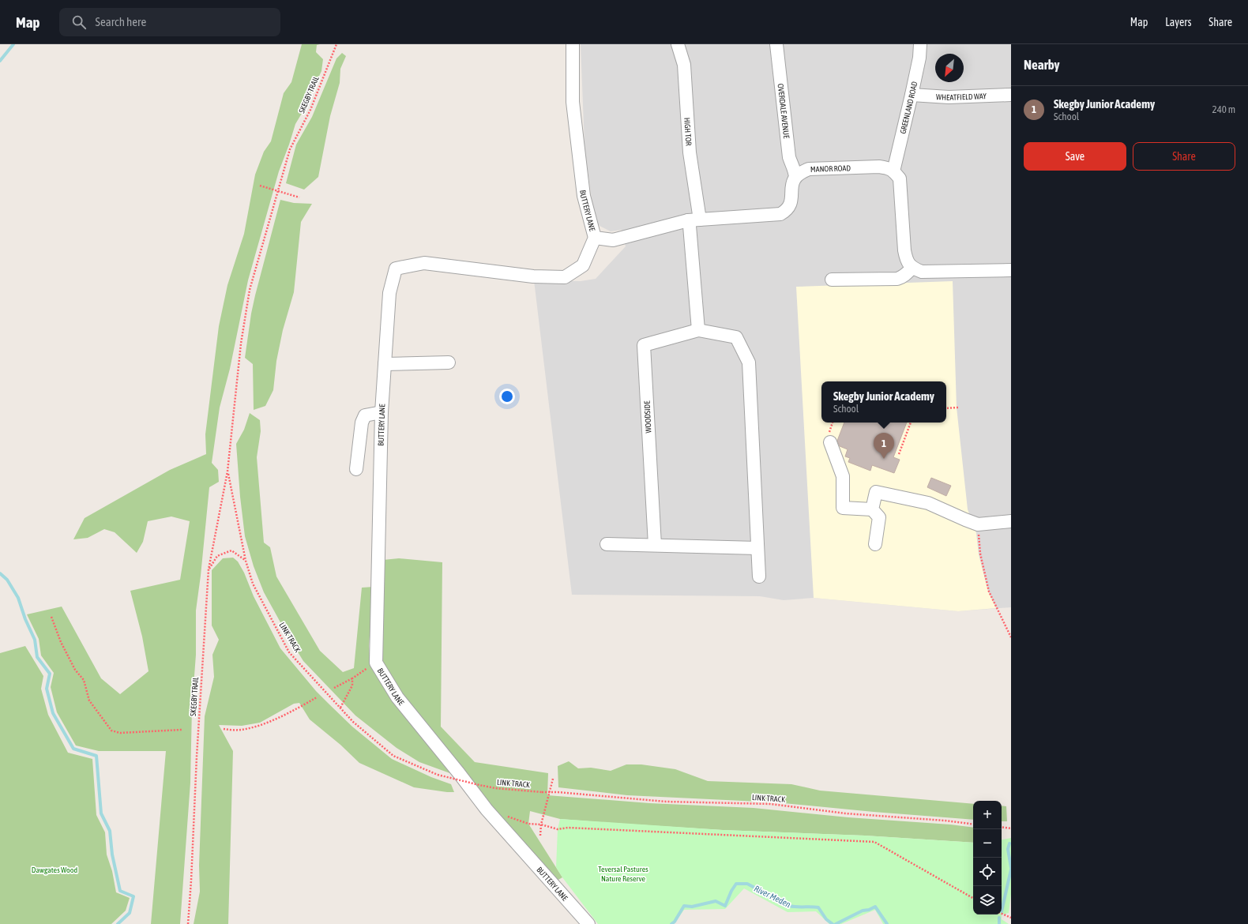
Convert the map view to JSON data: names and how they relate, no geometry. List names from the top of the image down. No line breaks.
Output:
{"streets":{"street":["WHEATFIELD WAY","GREENLAND ROAD","OVERDALE AVENUE","HIGH TOR","MANOR ROAD","BUTTERY LANE","WOODSIDE"],"path":["SKEGBY TRAIL","LINK TRACK"]},"crossings":[["SKEGBY TRAIL","LINK TRACK"],["WHEATFIELD WAY","GREENLAND ROAD"],["GREENLAND ROAD","MANOR ROAD"],["OVERDALE AVENUE","MANOR ROAD"]],"water":["River Meden"],"parks":["Teversal Pastures Nature Reserve","Dawgates Wood"],"north":"bottom left","page":{"header":"Map","search":"Search here","nav":["Map","Layers","Share"],"heading":"Nearby","list":[{"mark":"1","name":"Skegby Junior Academy","note":"School","value":"240 m"}],"buttons":["Save","Share"],"popup":["Skegby Junior Academy","School"],"pins":"1","map_buttons":["+","−"]}}
